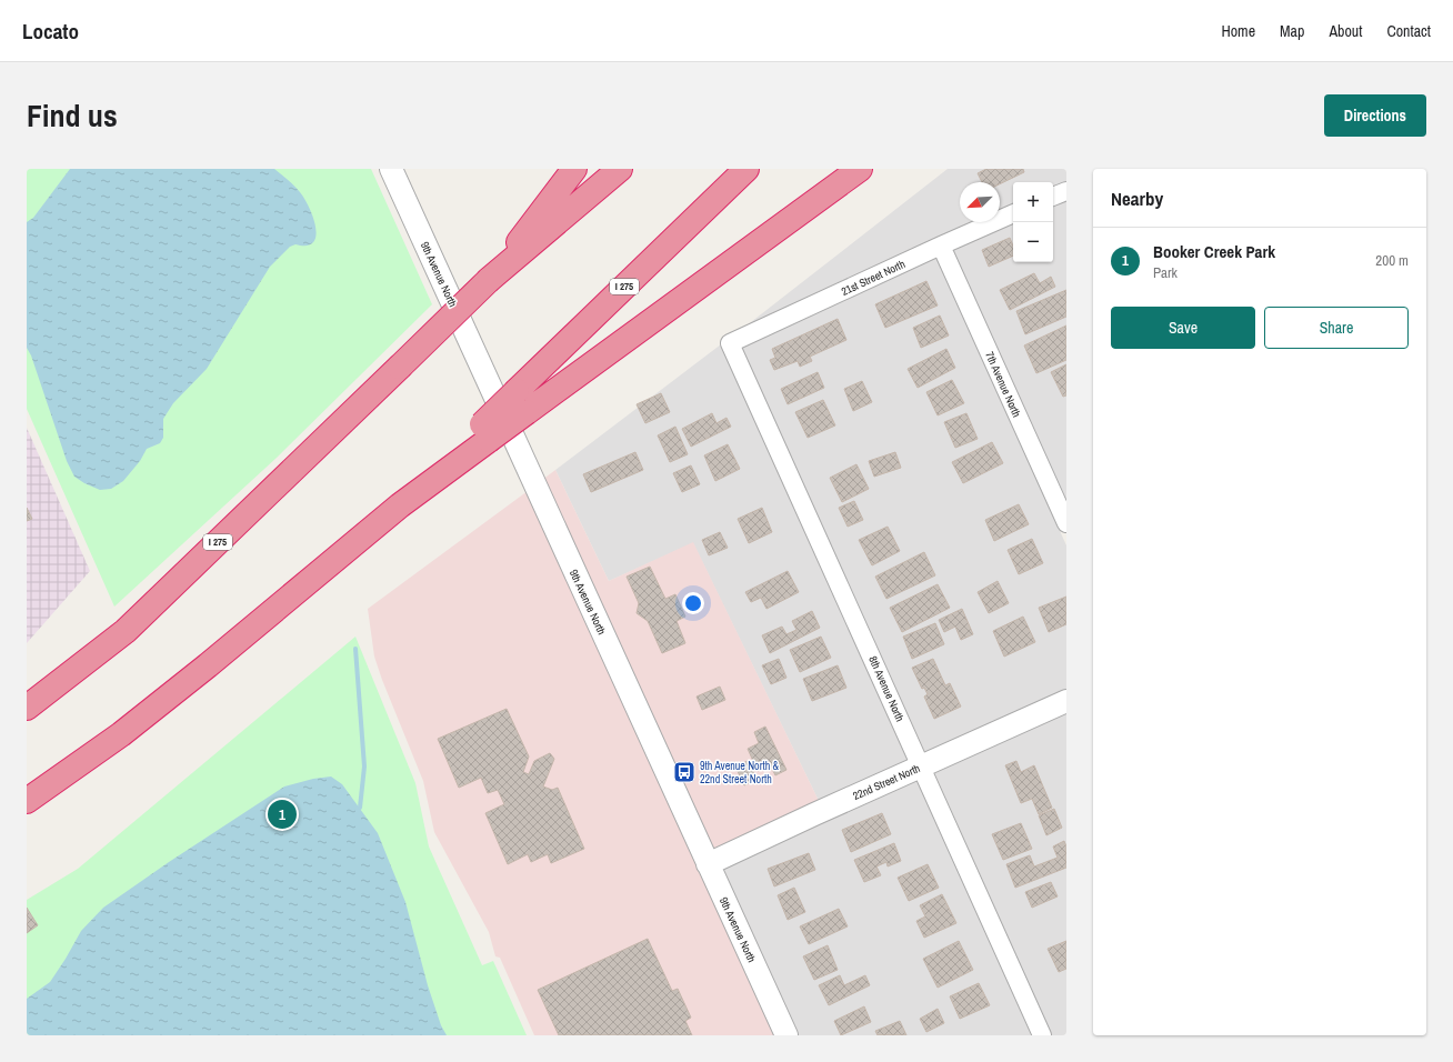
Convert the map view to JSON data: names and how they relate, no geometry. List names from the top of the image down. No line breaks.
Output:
{"streets":{"highway":["I 275"],"street":["9th Avenue North","21st Street North","7th Avenue North","8th Avenue North","22nd Street North"]},"crossings":[["9th Avenue North","22nd Street North"],["21st Street North","7th Avenue North"],["21st Street North","8th Avenue North"],["8th Avenue North","22nd Street North"]],"places":{"bus stop":["9th Avenue North & 22nd Street North"]},"north":"bottom left","page":{"header":"Locato","nav":["Home","Map","About","Contact"],"title":"Find us","buttons":["Directions",["Save","Share"]],"heading":"Nearby","map_buttons":["+","−"],"list":[{"mark":"1","name":"Booker Creek Park","note":"Park","value":"200 m"}],"pins":"1"}}
